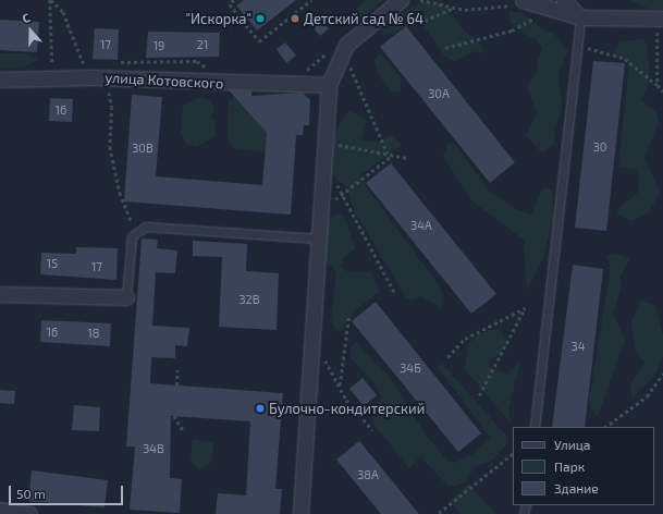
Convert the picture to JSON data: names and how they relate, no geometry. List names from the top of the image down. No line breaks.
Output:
{"streets":{"street":["улица Котовского"]},"places":["\"Искорка\"","Детский сад № 64","Булочно-кондитерский"],"house_numbers":["17","21","19","30А","16","30","30В","34А","15","17","32В","16","18","34","34Б","34В","38А"],"legend":["Улица","Парк","Здание"],"scale_bar":"50 m","north":"top"}
